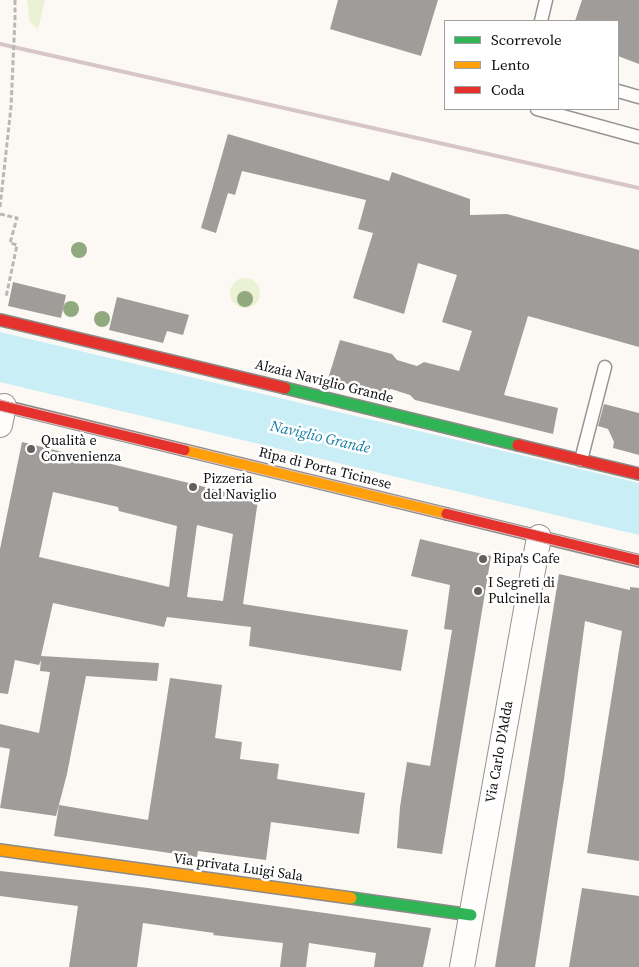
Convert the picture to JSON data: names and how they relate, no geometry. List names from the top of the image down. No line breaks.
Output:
{"streets":{"street":["Alzaia Naviglio Grande","Ripa di Porta Ticinese","Via Carlo D'Adda","Via privata Luigi Sala"]},"crossings":[["Ripa di Porta Ticinese","Via Carlo D'Adda"],["Via Carlo D'Adda","Via privata Luigi Sala"]],"water":["Naviglio Grande"],"places":["Qualità e Convenienza","Pizzeria del Naviglio","Ripa's Cafe","I Segreti di Pulcinella"],"legend":["Scorrevole","Lento","Coda"]}
